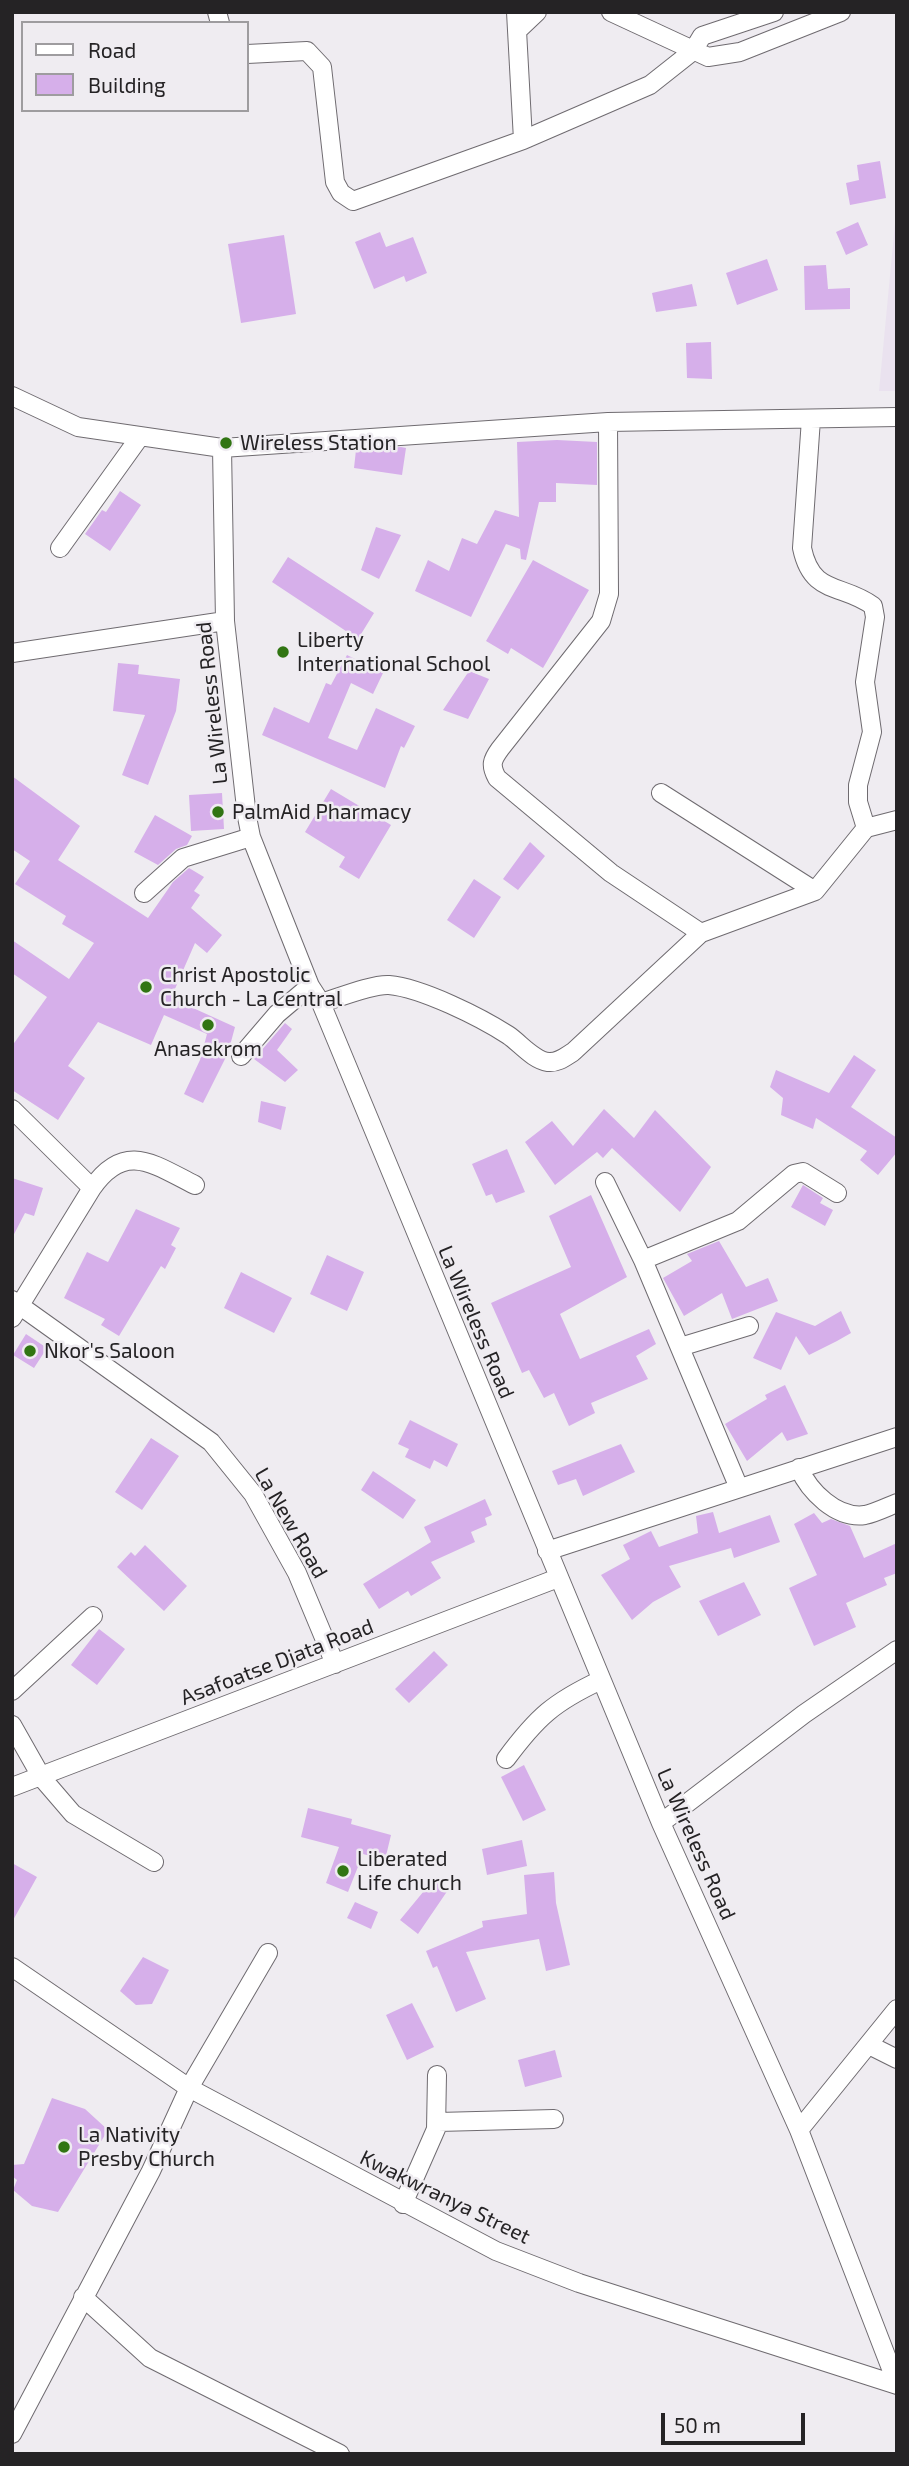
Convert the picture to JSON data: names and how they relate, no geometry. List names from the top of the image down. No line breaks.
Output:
{"streets":{"street":["La Wireless Road","La New Road","Asafoatse Djata Road","Kwakwranya Street"]},"crossings":[["La Wireless Road","Asafoatse Djata Road"],["La Wireless Road","Kwakwranya Street"],["La New Road","Asafoatse Djata Road"]],"places":["Wireless Station","Liberty International School","PalmAid Pharmacy","Christ Apostolic Church - La Central","Anasekrom","Nkor's Saloon","Liberated Life church","La Nativity Presby Church"],"legend":["Road","Building"],"scale_bar":"50 m"}
